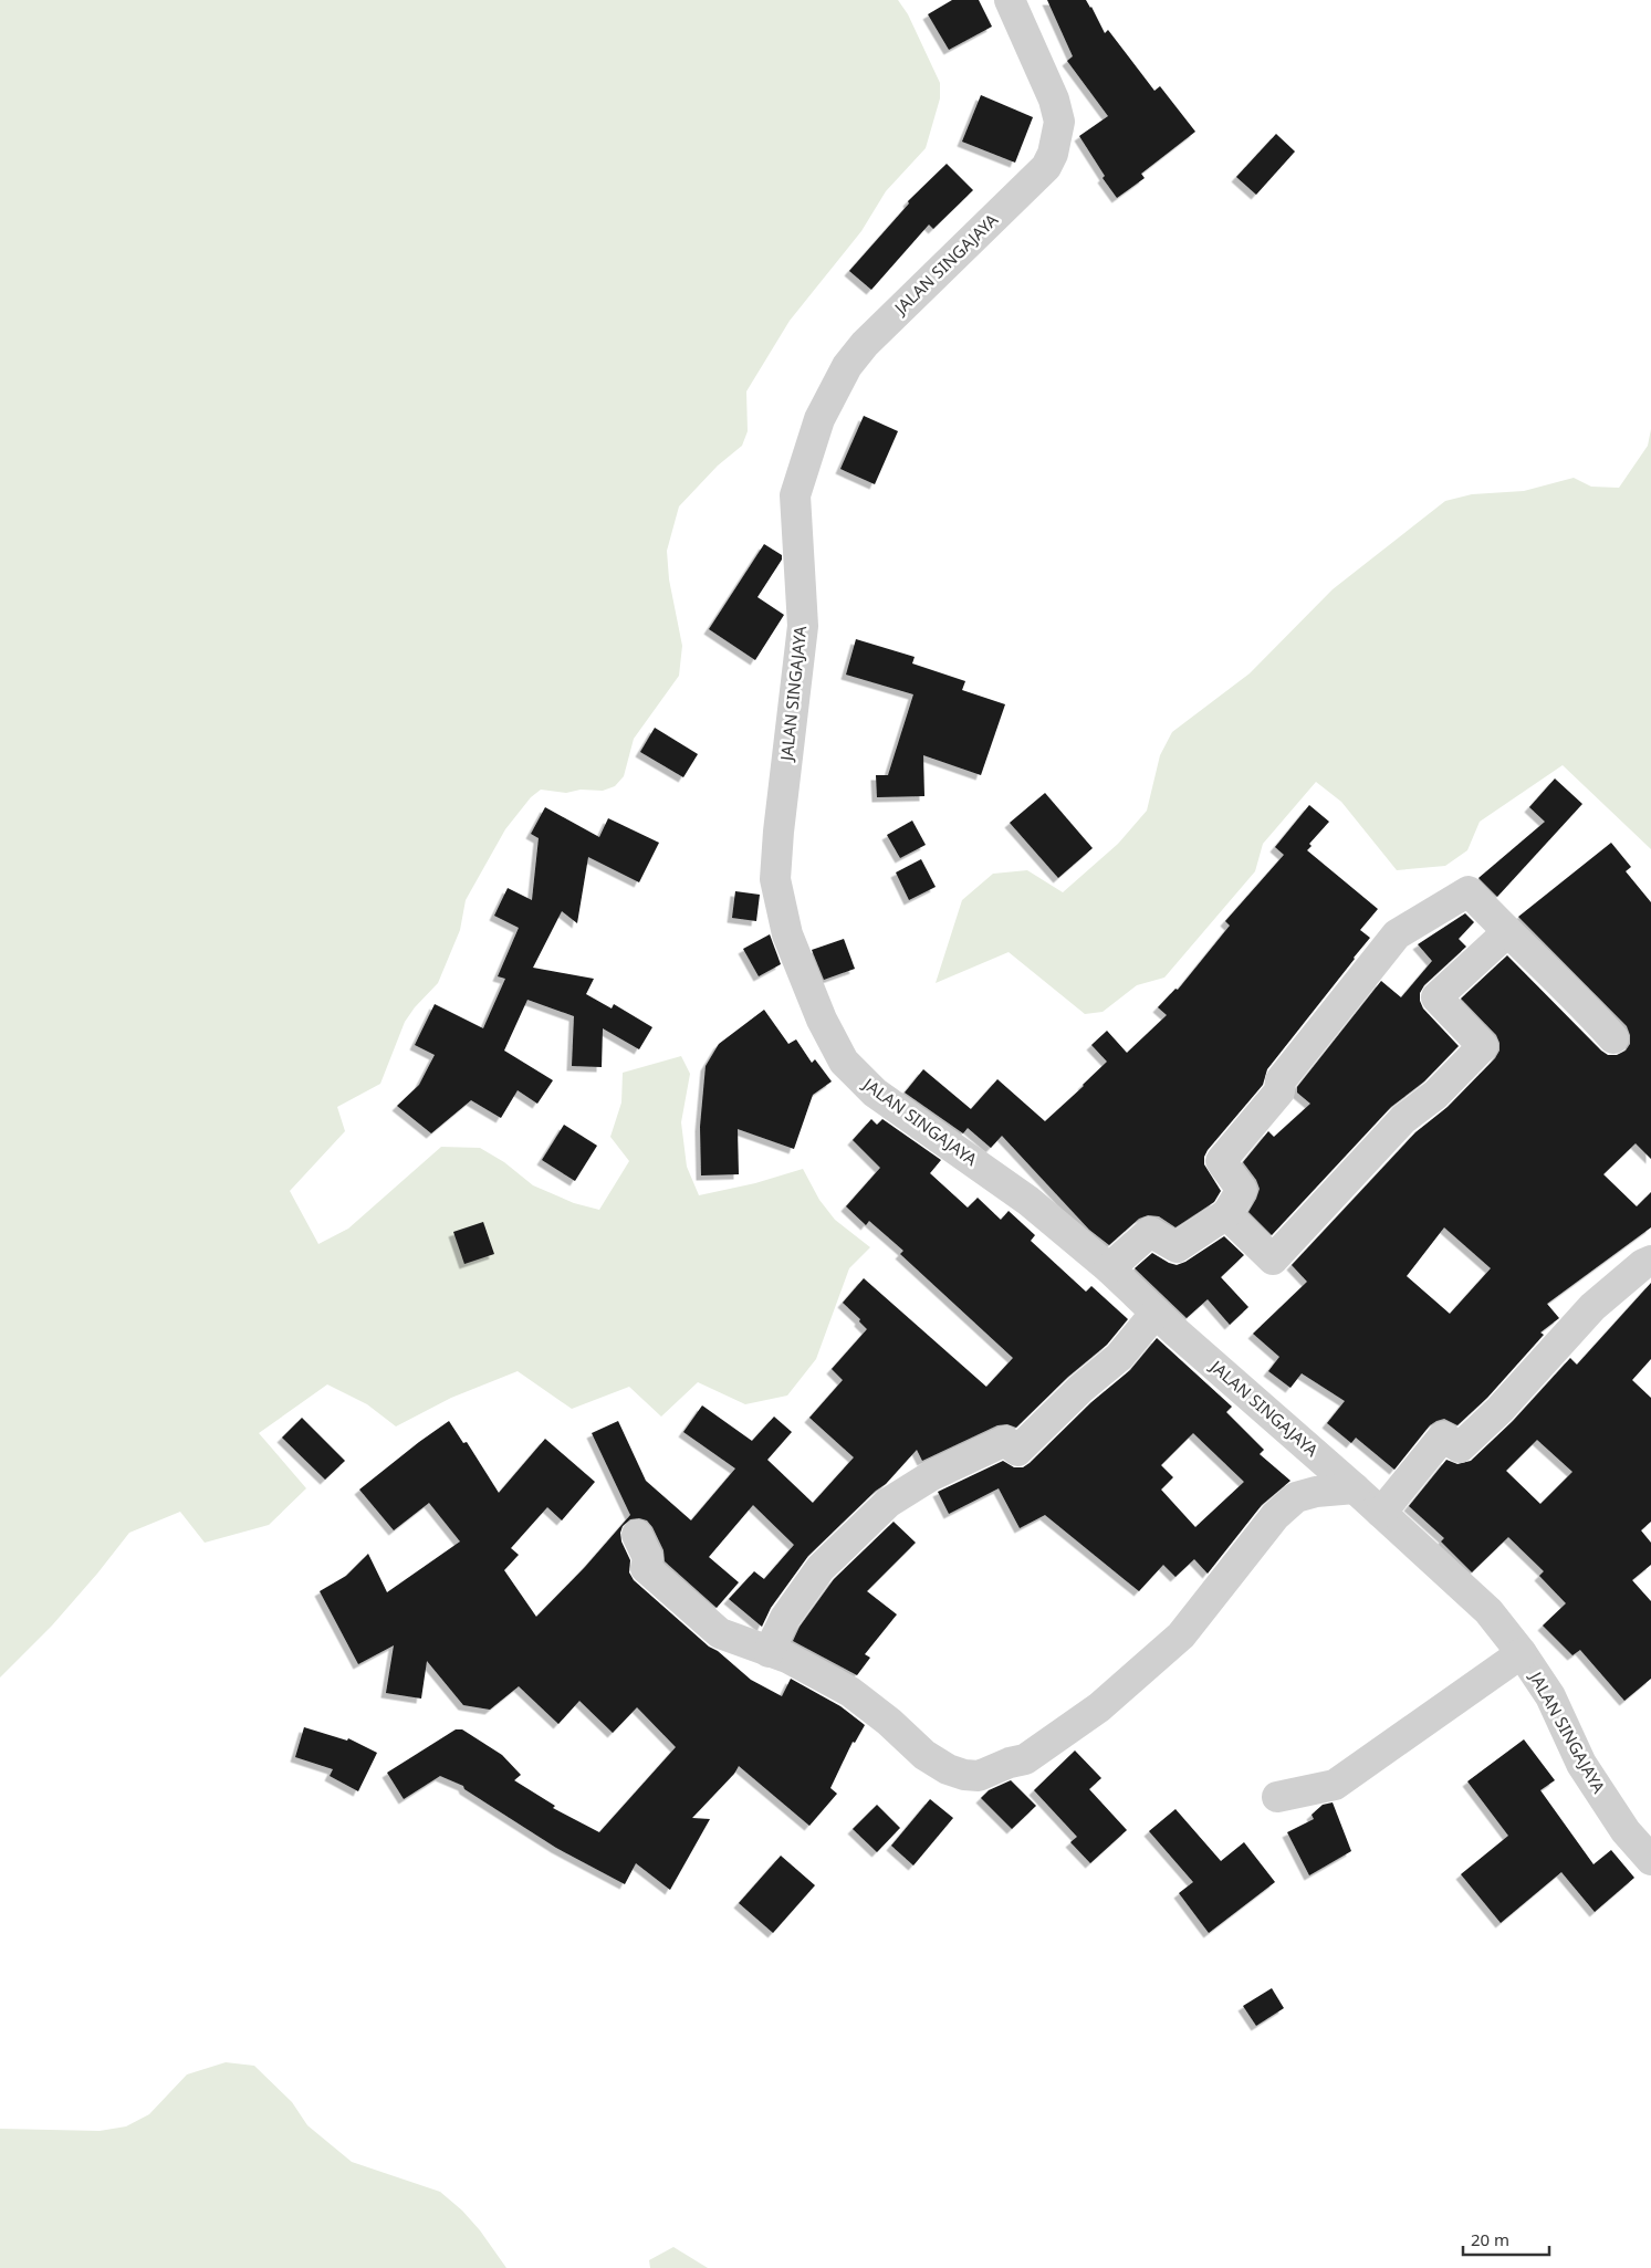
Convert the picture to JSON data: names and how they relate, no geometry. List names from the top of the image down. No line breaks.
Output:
{"streets":{"street":["JALAN SINGAJAYA"]},"scale_bar":"20 m"}
